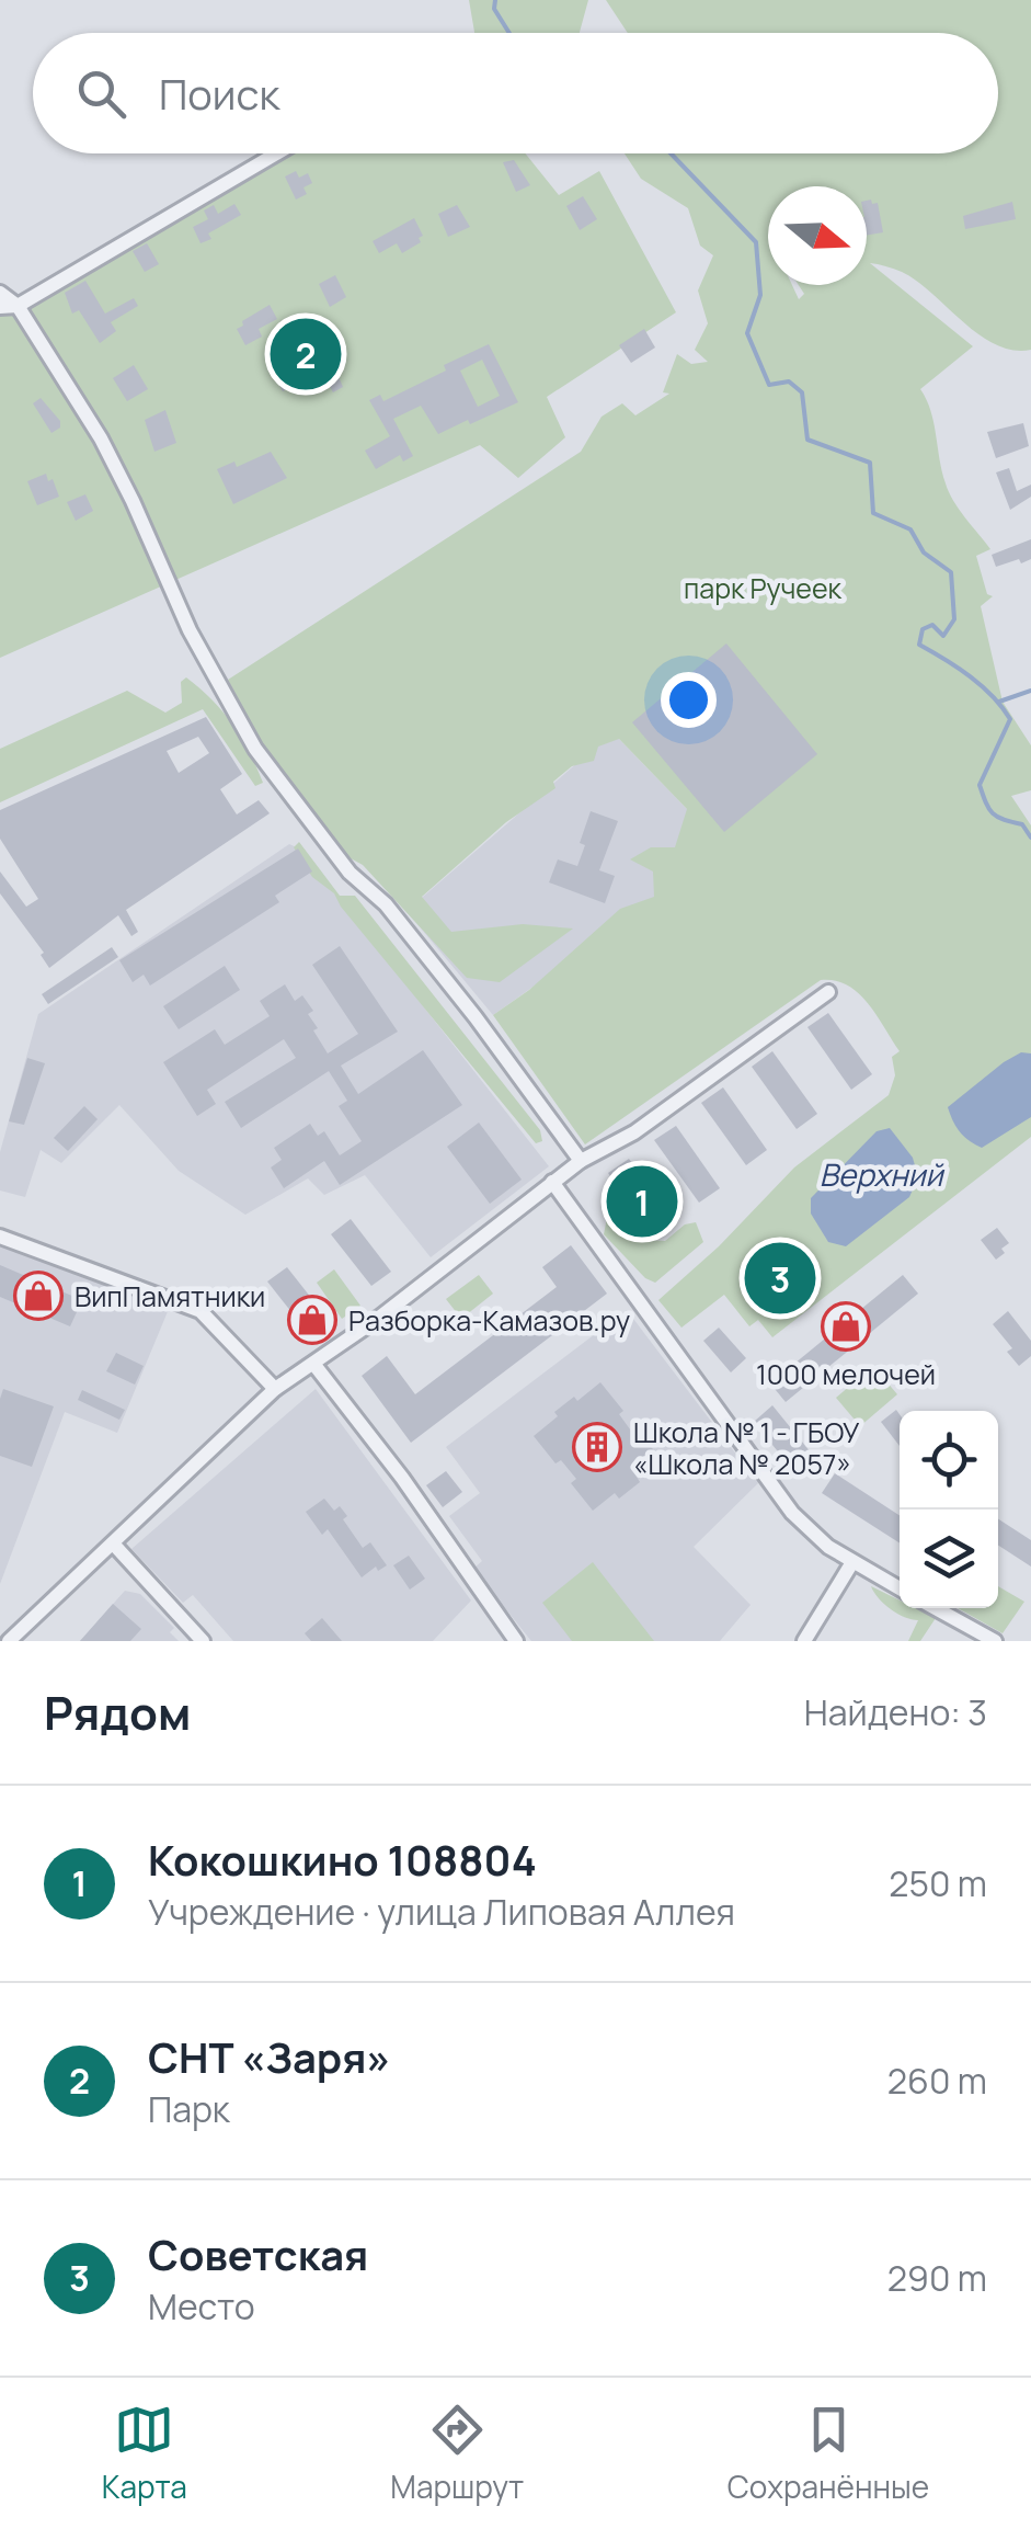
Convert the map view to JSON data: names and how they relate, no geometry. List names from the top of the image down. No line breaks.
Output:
{"water":["Верхний"],"parks":["парк Ручеек"],"places":{"shop":["ВипПамятники","Разборка-Камазов.ру","1000 мелочей"],"building":["Школа № 1 - ГБОУ «Школа № 2057»"]},"north":"right","page":{"search":"Поиск","pins":["2","1","3"],"heading":["Рядом","Найдено: 3"],"list":[{"mark":"1","name":"Кокошкино 108804","note":"Учреждение · улица Липовая Аллея","value":"250 m"},{"mark":"2","name":"СНТ «Заря»","note":"Парк","value":"260 m"},{"mark":"3","name":"Советская","note":"Место","value":"290 m"}],"nav":["Карта","Маршрут","Сохранённые"]}}
